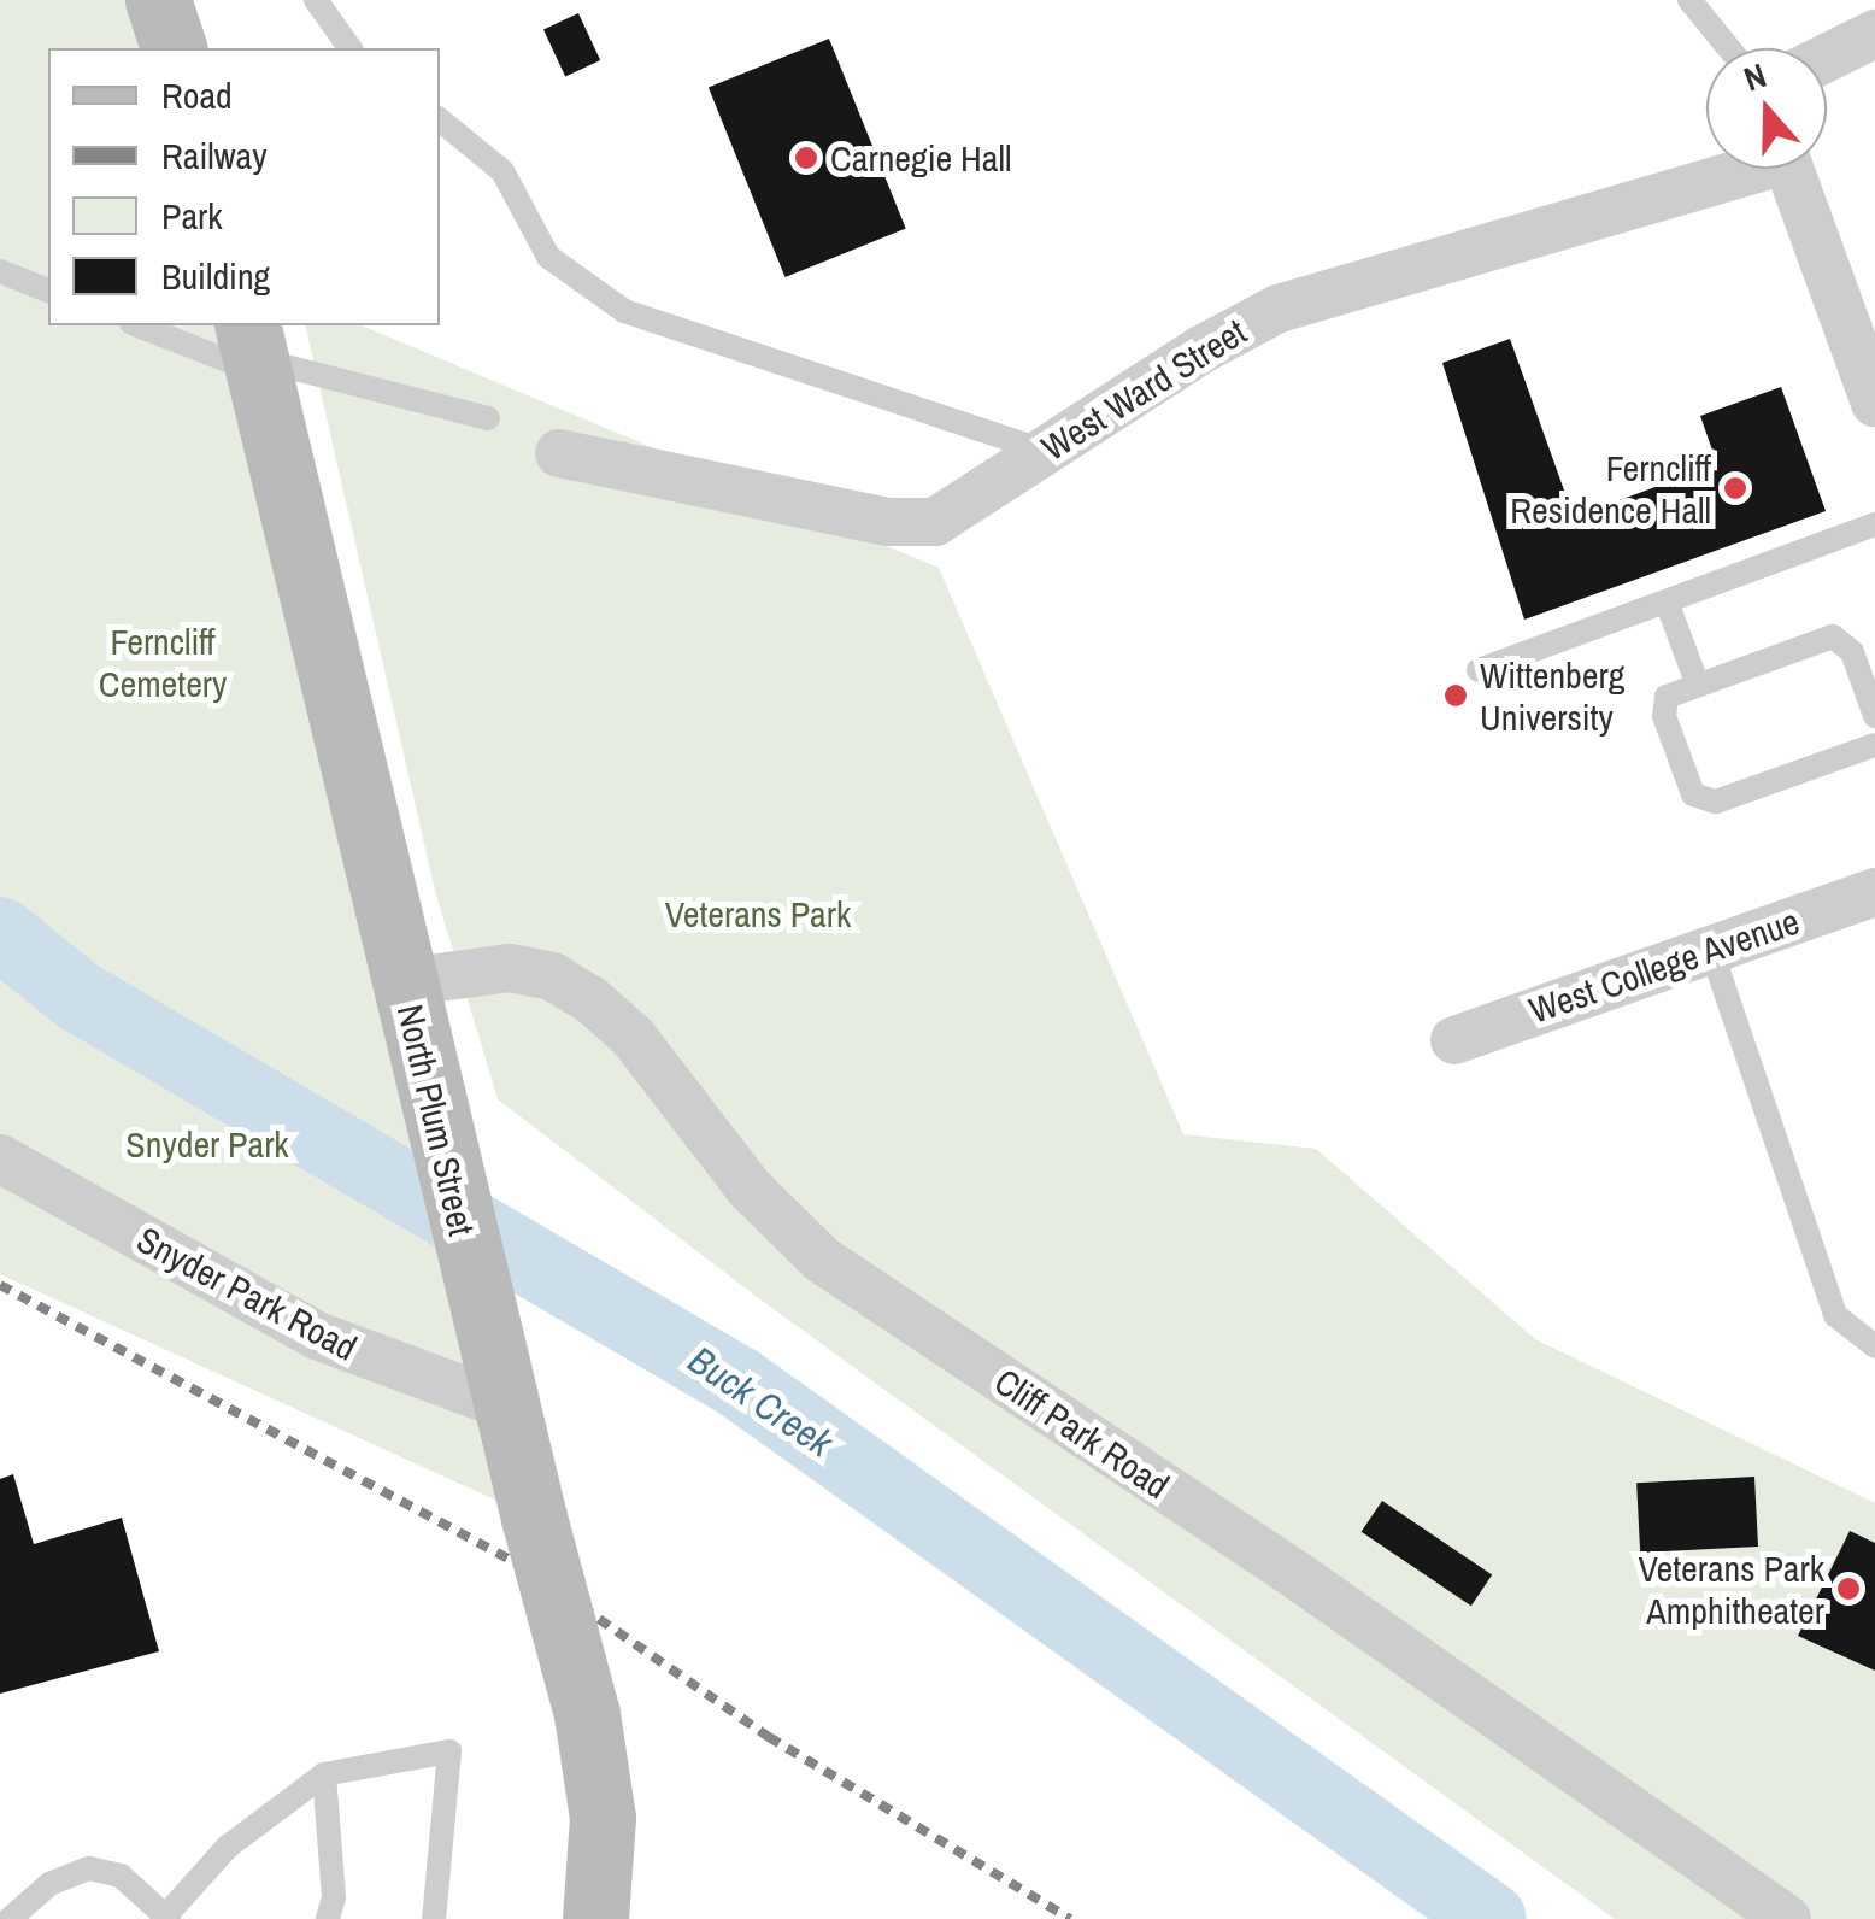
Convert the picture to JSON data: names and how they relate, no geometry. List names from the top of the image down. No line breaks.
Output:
{"streets":{"main road":["North Plum Street"],"street":["West Ward Street","West College Avenue","Snyder Park Road","Cliff Park Road"]},"crossings":[["North Plum Street","Snyder Park Road"],["North Plum Street","Cliff Park Road"]],"water":["Buck Creek"],"parks":["Ferncliff Cemetery","Veterans Park","Snyder Park"],"places":["Carnegie Hall","Ferncliff Residence Hall","Wittenberg University","Veterans Park Amphitheater"],"legend":["Road","Railway","Park","Building"],"north":"top"}
